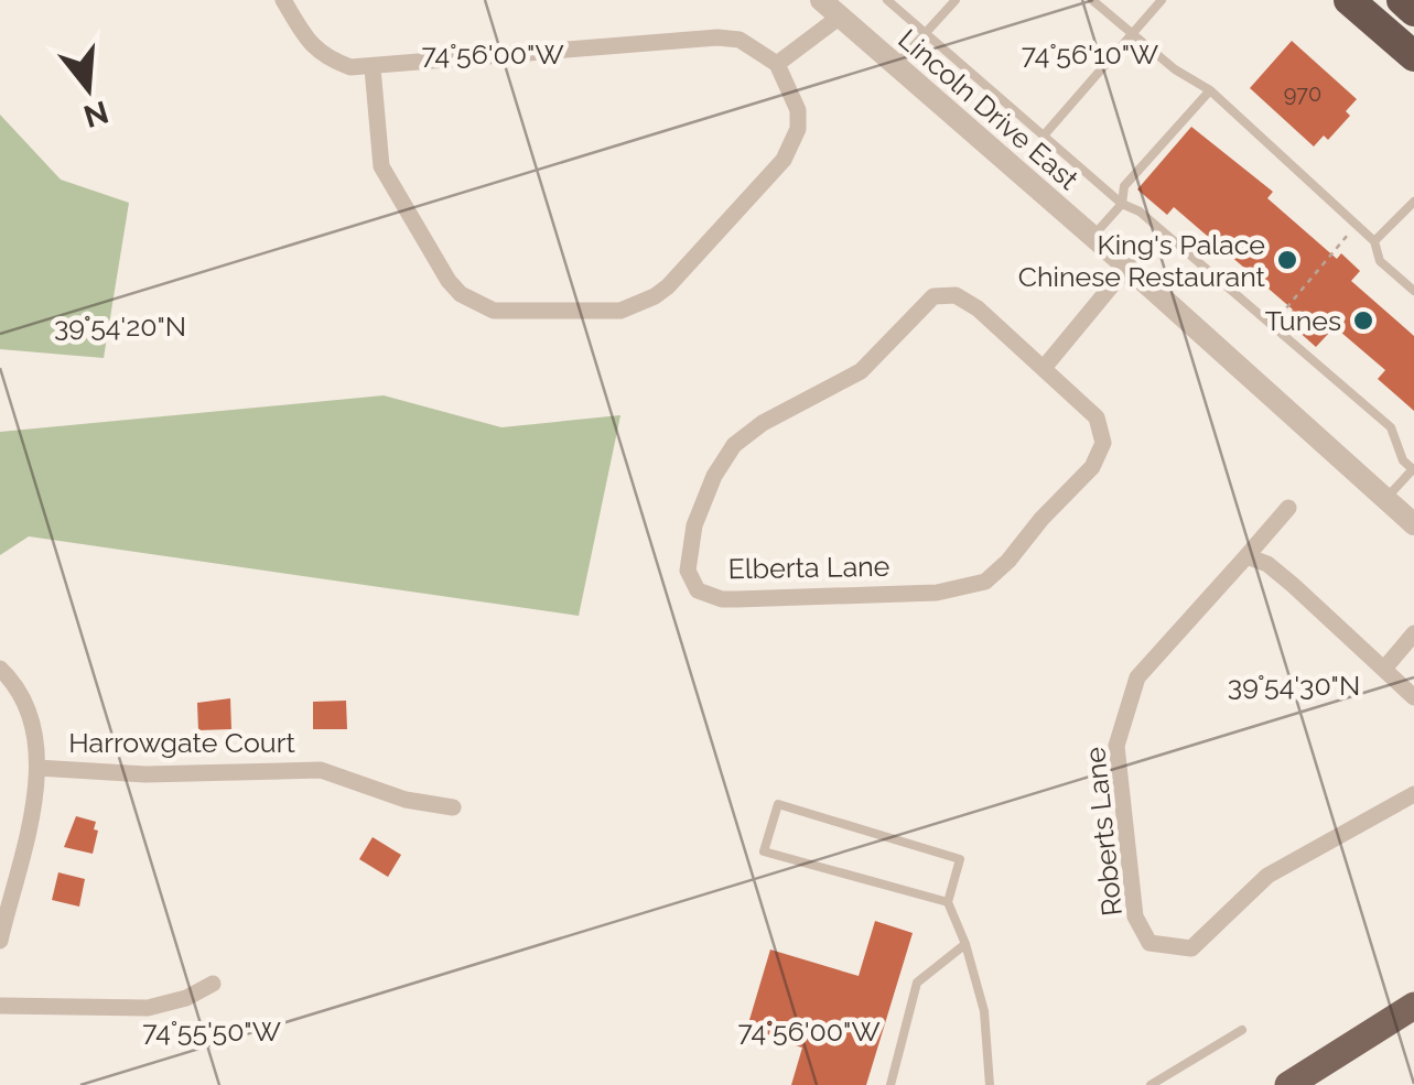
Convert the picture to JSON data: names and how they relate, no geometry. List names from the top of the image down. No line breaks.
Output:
{"streets":{"street":["Lincoln Drive East","Elberta Lane","Harrowgate Court","Roberts Lane"]},"places":["King's Palace Chinese Restaurant","Tunes"],"house_numbers":["970"],"north":"bottom","coordinates":["74°56'00\"W","74°56'10\"W","39°54'20\"N","39°54'30\"N","74°55'50\"W"]}
